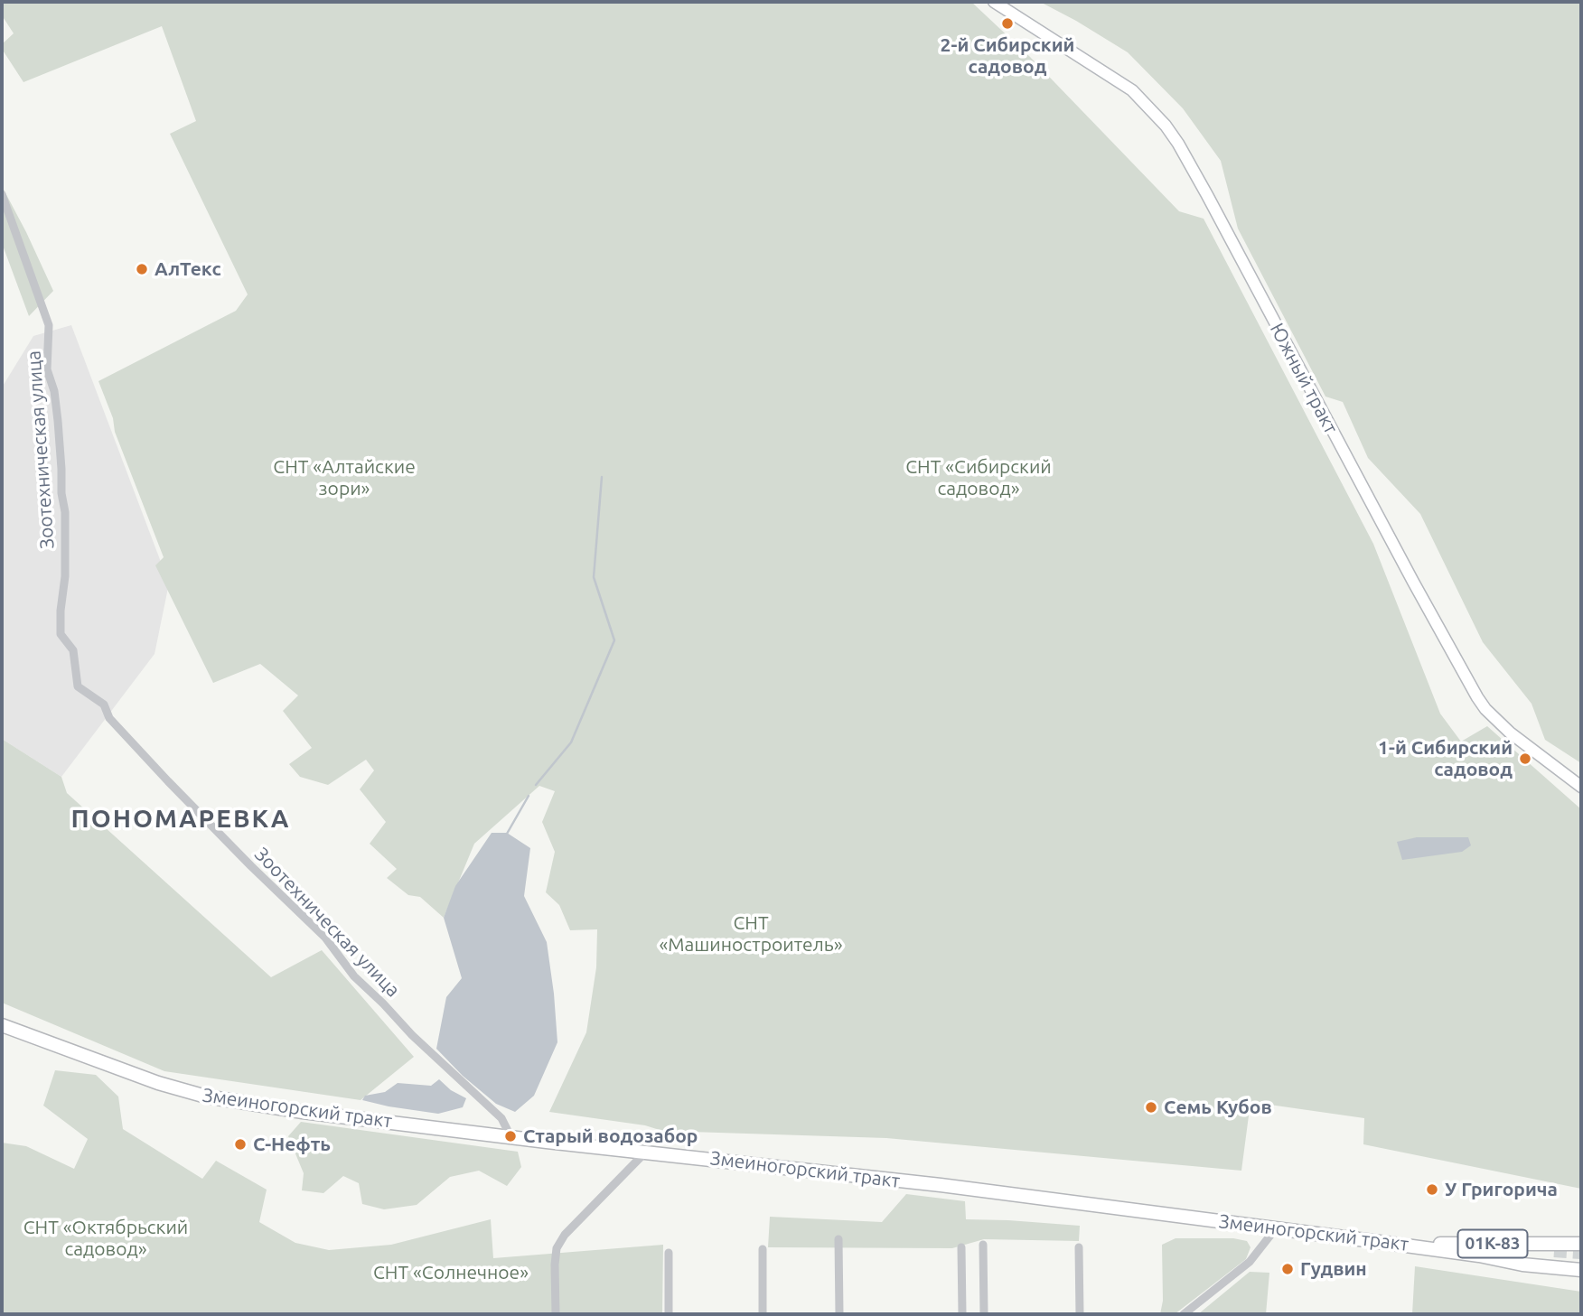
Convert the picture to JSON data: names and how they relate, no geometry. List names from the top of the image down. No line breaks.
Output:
{"streets":{"highway":["Змеиногорский тракт","01К-83"],"main road":["Южный тракт"],"street":["Зоотехническая улица"]},"crossings":[["Зоотехническая улица","Змеиногорский тракт"],["Змеиногорский тракт","01К-83"]],"districts":["ПОНОМАРЕВКА"],"parks":["СНТ «Алтайские зори»","СНТ «Сибирский садовод»","СНТ «Машиностроитель»","СНТ «Октябрьский садовод»","СНТ «Солнечное»"],"places":["2-й Сибирский садовод","АлТекс","1-й Сибирский садовод","Семь Кубов","Старый водозабор","С-Нефть","У Григорича","Гудвин"]}
